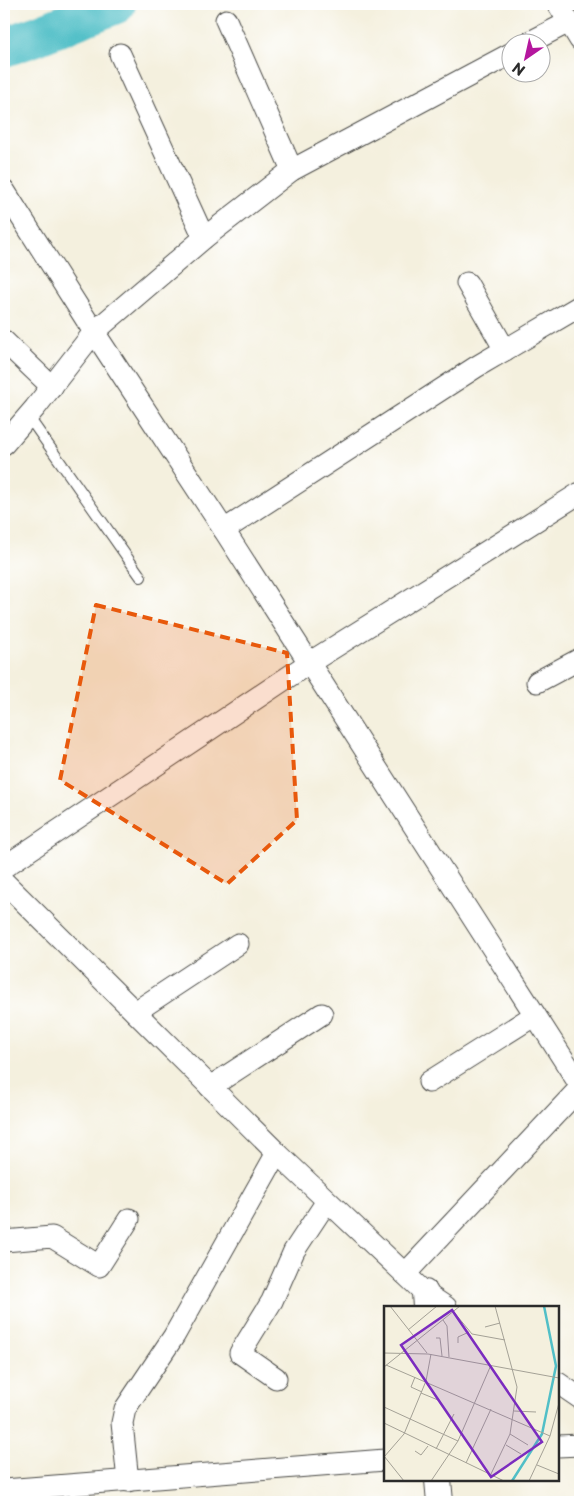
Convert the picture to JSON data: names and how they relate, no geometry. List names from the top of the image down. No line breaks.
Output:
{"north":"bottom left"}
